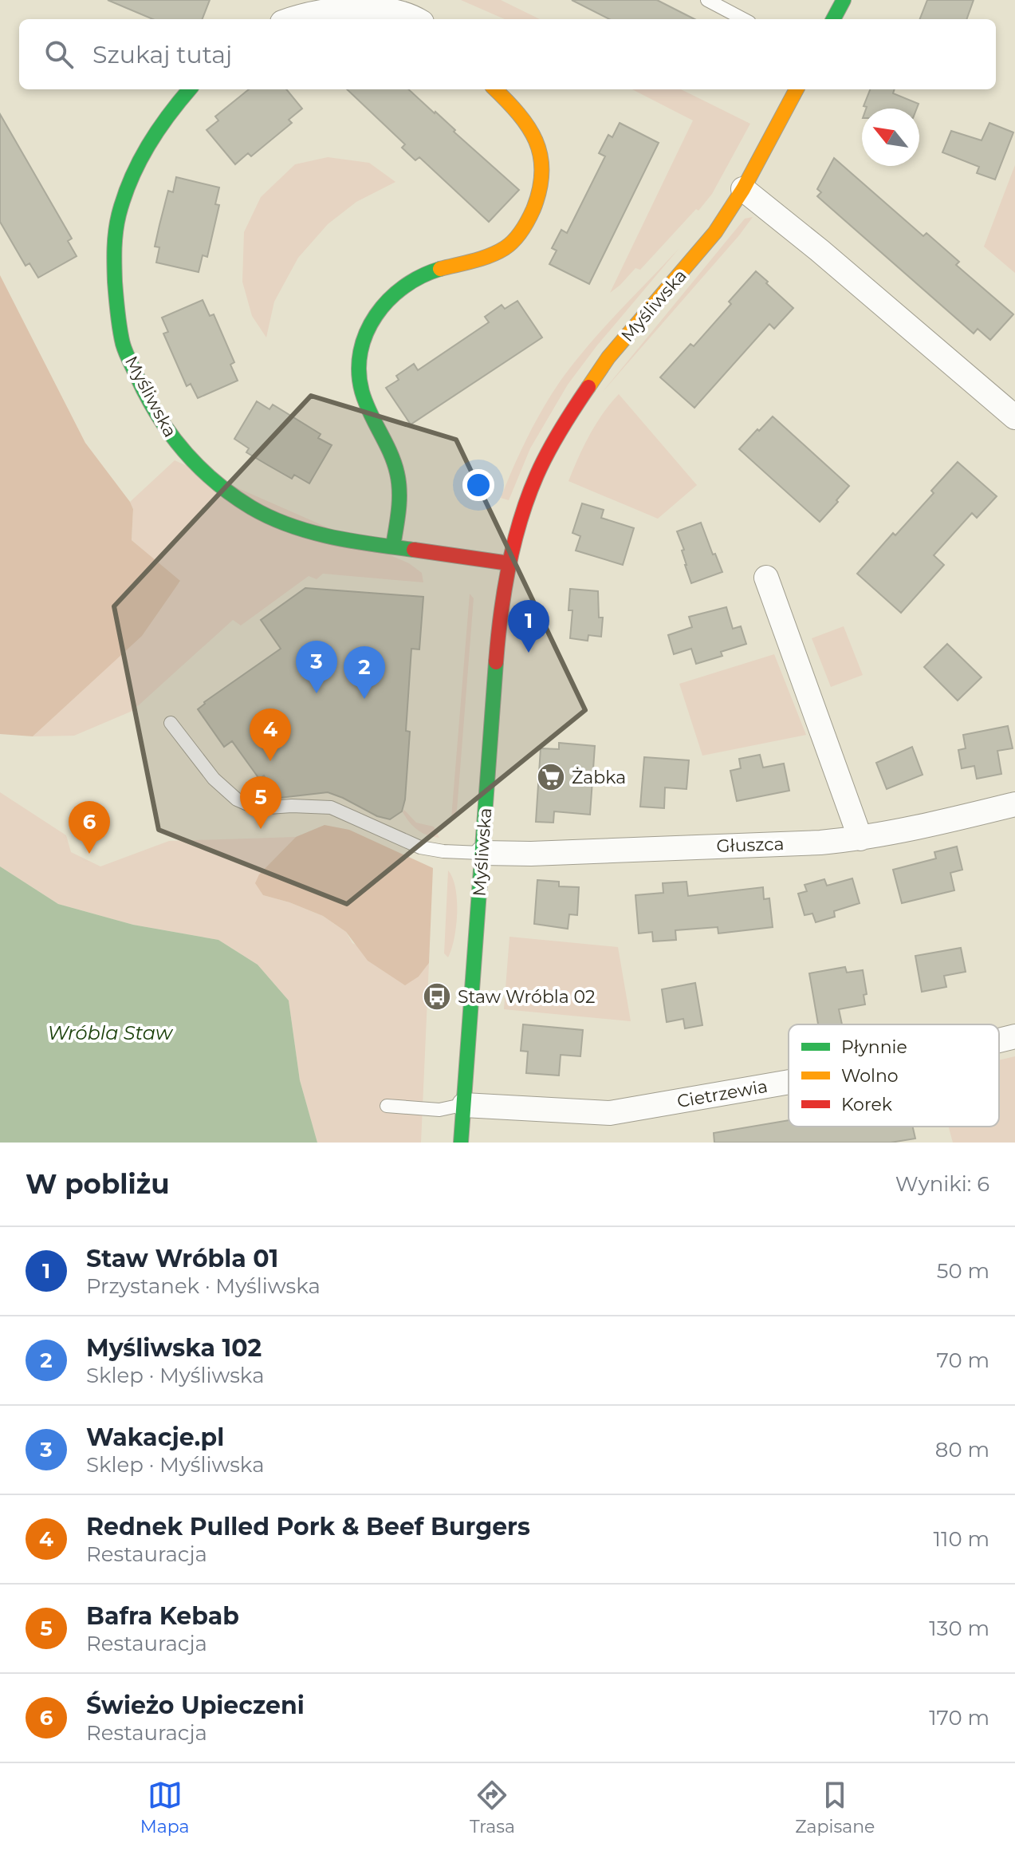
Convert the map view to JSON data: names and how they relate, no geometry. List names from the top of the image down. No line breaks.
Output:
{"streets":{"street":["Myśliwska","Głuszca","Cietrzewia"]},"crossings":[["Myśliwska","Głuszca"],["Myśliwska","Cietrzewia"]],"water":["Wróbla Staw"],"places":{"supermarket":["Żabka"],"bus stop":["Staw Wróbla 02"]},"legend":["Płynnie","Wolno","Korek"],"north":"top left","page":{"search":"Szukaj tutaj","pins":["1","3","2","4","5","6"],"heading":["W pobliżu","Wyniki: 6"],"list":[{"mark":"1","name":"Staw Wróbla 01","note":"Przystanek · Myśliwska","value":"50 m"},{"mark":"2","name":"Myśliwska 102","note":"Sklep · Myśliwska","value":"70 m"},{"mark":"3","name":"Wakacje.pl","note":"Sklep · Myśliwska","value":"80 m"},{"mark":"4","name":"Rednek Pulled Pork & Beef Burgers","note":"Restauracja","value":"110 m"},{"mark":"5","name":"Bafra Kebab","note":"Restauracja","value":"130 m"},{"mark":"6","name":"Świeżo Upieczeni","note":"Restauracja","value":"170 m"}],"nav":["Mapa","Trasa","Zapisane"]}}
